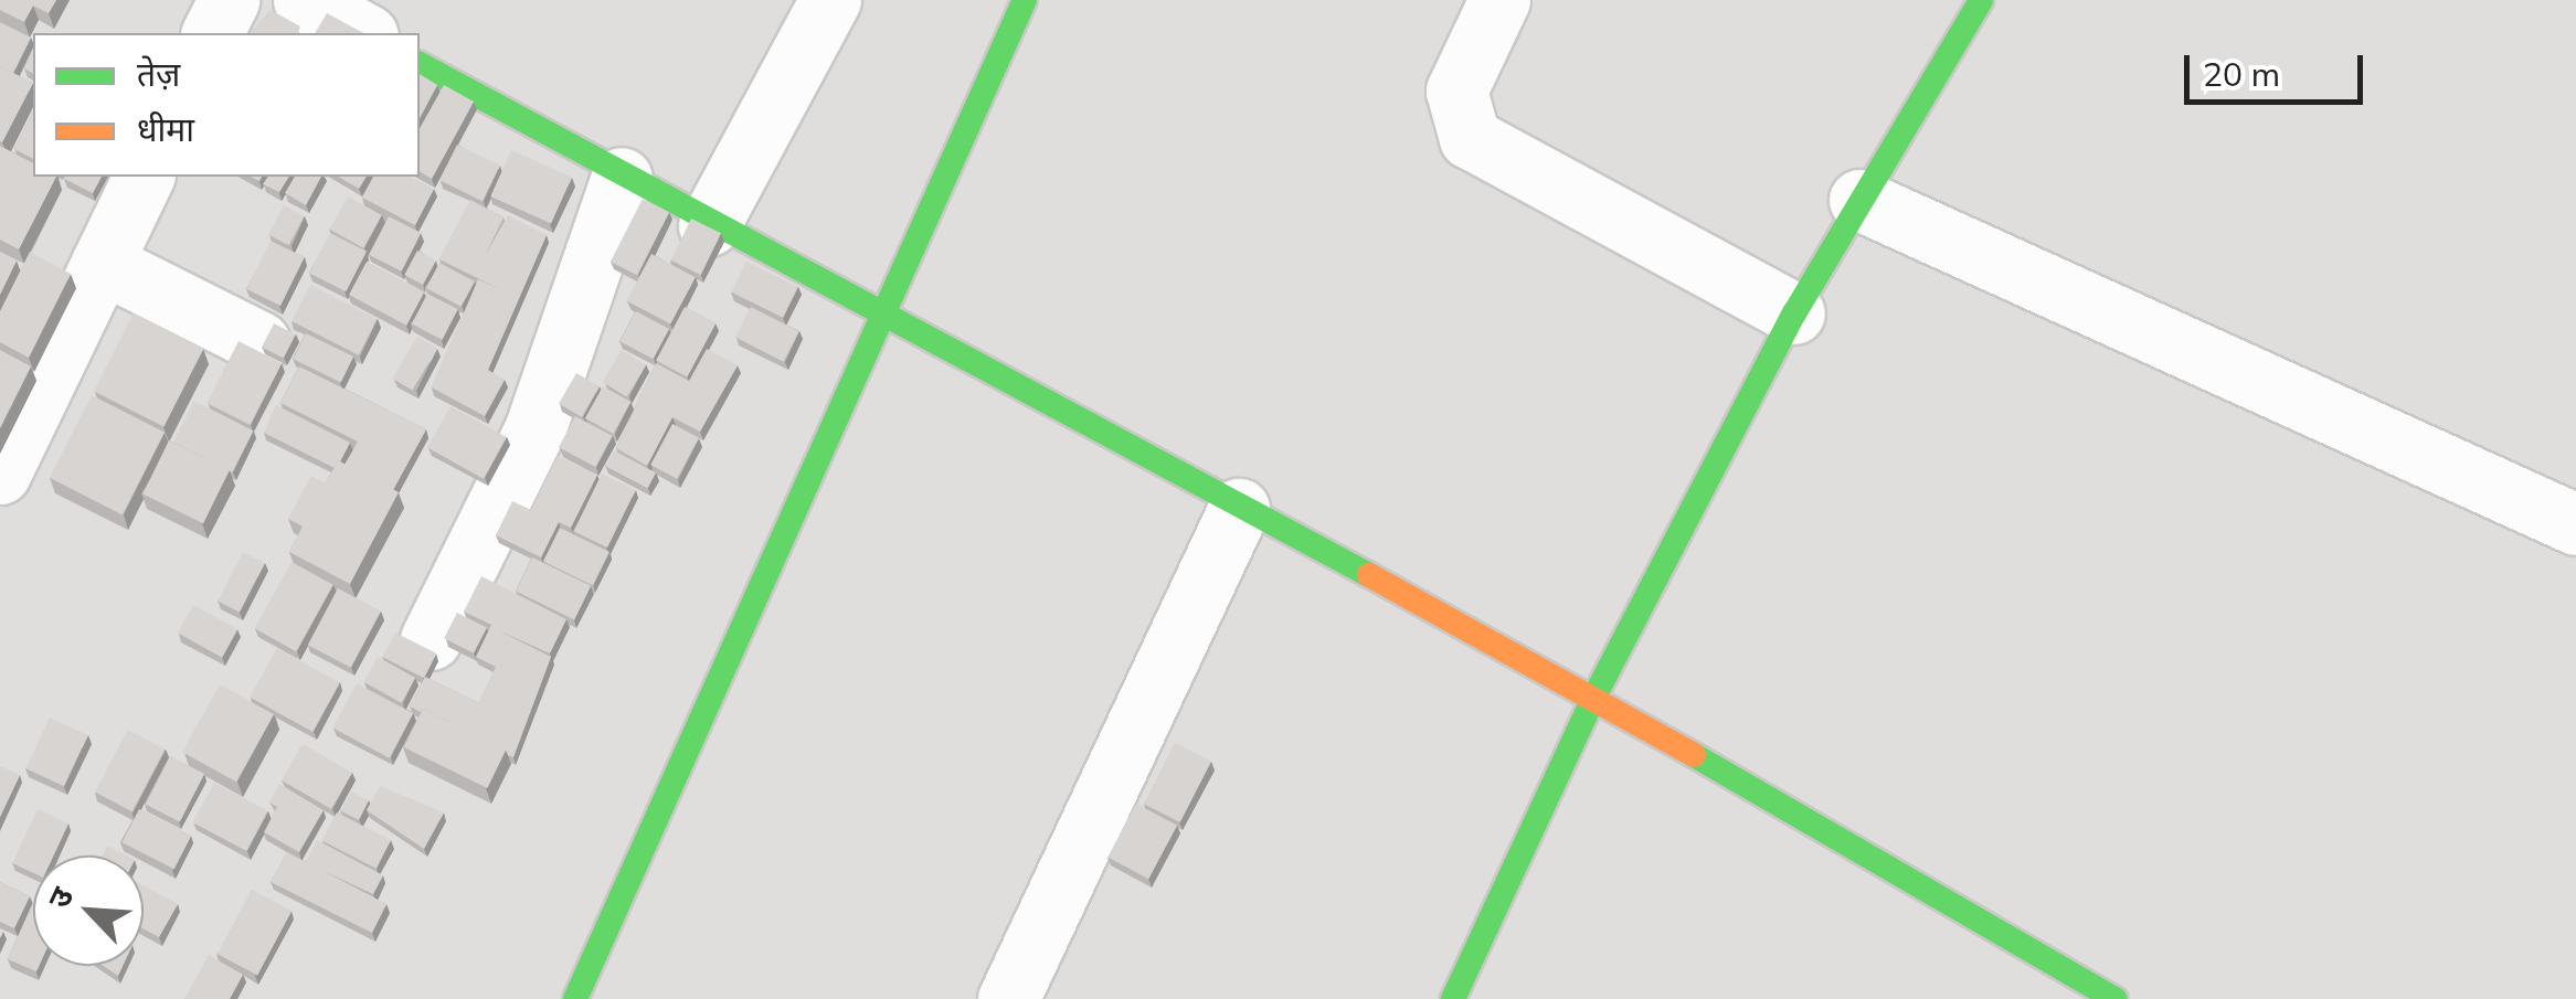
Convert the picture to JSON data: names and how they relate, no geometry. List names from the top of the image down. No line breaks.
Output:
{"legend":["तेज़","धीमा"],"scale_bar":"20 m","north":"top left"}
